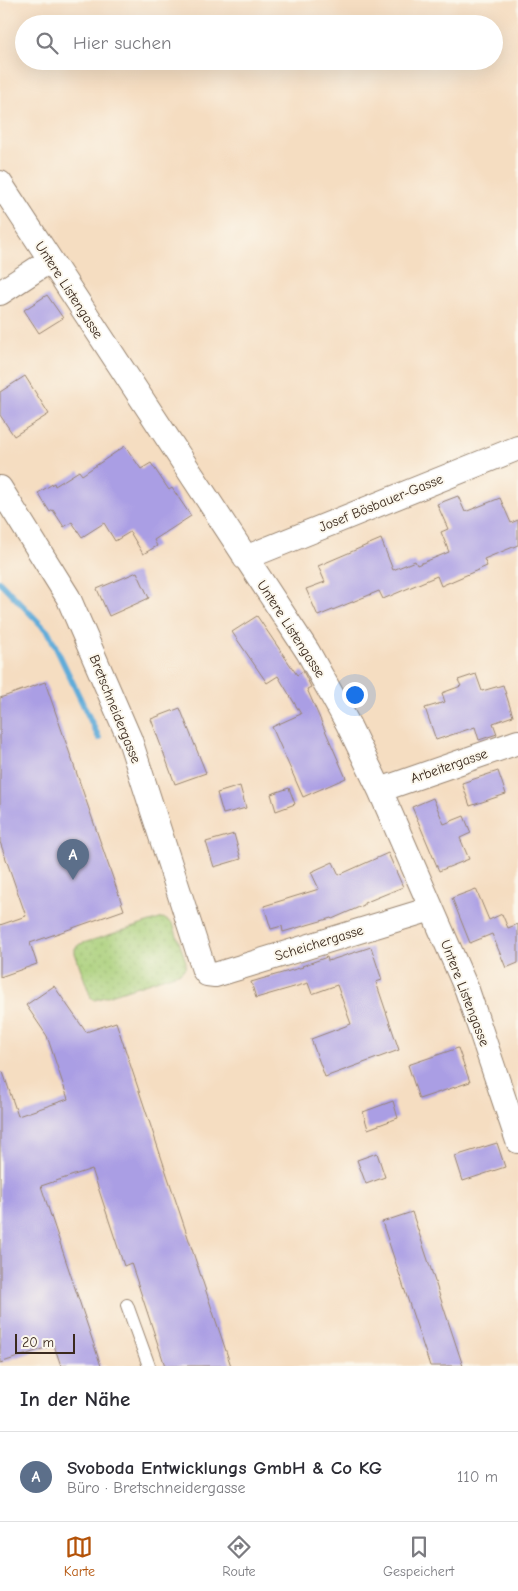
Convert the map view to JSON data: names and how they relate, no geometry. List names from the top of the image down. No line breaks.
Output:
{"streets":{"street":["Untere Listengasse","Josef Bösbauer-Gasse","Bretschneidergasse","Arbeitergasse","Scheichergasse"]},"crossings":[["Untere Listengasse","Josef Bösbauer-Gasse"],["Untere Listengasse","Arbeitergasse"],["Untere Listengasse","Scheichergasse"],["Bretschneidergasse","Scheichergasse"]],"scale_bar":"20 m","page":{"search":"Hier suchen","pins":"A","scale":"20 m","heading":"In der Nähe","list":[{"mark":"A","name":"Svoboda Entwicklungs GmbH & Co KG","note":"Büro · Bretschneidergasse","value":"110 m"}],"nav":["Karte","Route","Gespeichert"]}}
